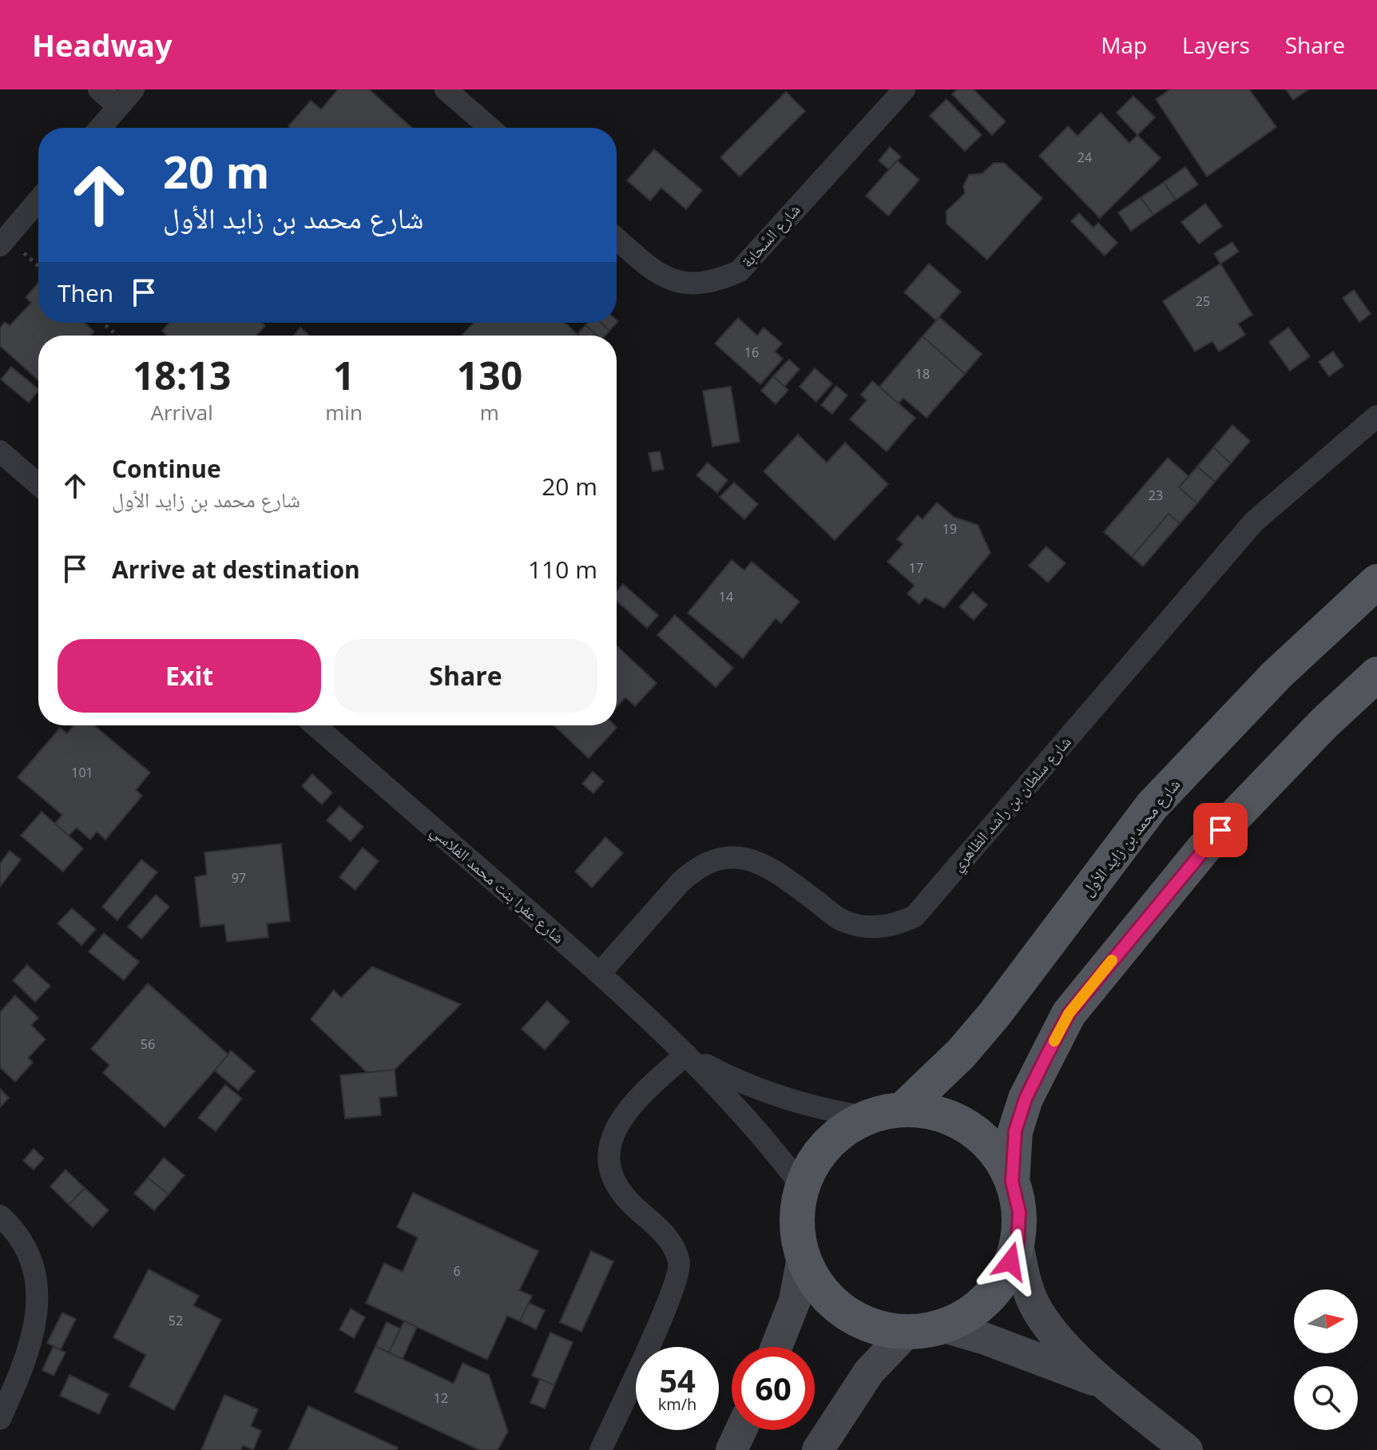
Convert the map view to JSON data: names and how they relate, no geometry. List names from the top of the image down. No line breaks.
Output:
{"streets":{"main road":["شارع محمد بن زايد الأول"],"street":["شارع السَّحابة","شارع سلطان بن راشد الظاهري","شارع عفرا بنت محمد الفلاسي"]},"crossings":[["شارع سلطان بن راشد الظاهري","شارع عفرا بنت محمد الفلاسي"],["شارع محمد بن زايد الأول","شارع عفرا بنت محمد الفلاسي"]],"house_numbers":["24","25","16","18","23","19","17","14","101","97","56","6","52","12"],"north":"right","page":{"header":"Headway","nav":["Map","Layers","Share"],"turn":["20 m","شارع محمد بن زايد الأول"],"then":"Then","eta":["18:13","Arrival","1","min","130","m"],"list":[{"name":"Continue","note":"شارع محمد بن زايد الأول","value":"20 m"},{"name":"Arrive at destination","value":"110 m"}],"buttons":["Exit","Share"],"speed":"54 km/h","limit":"60"}}
